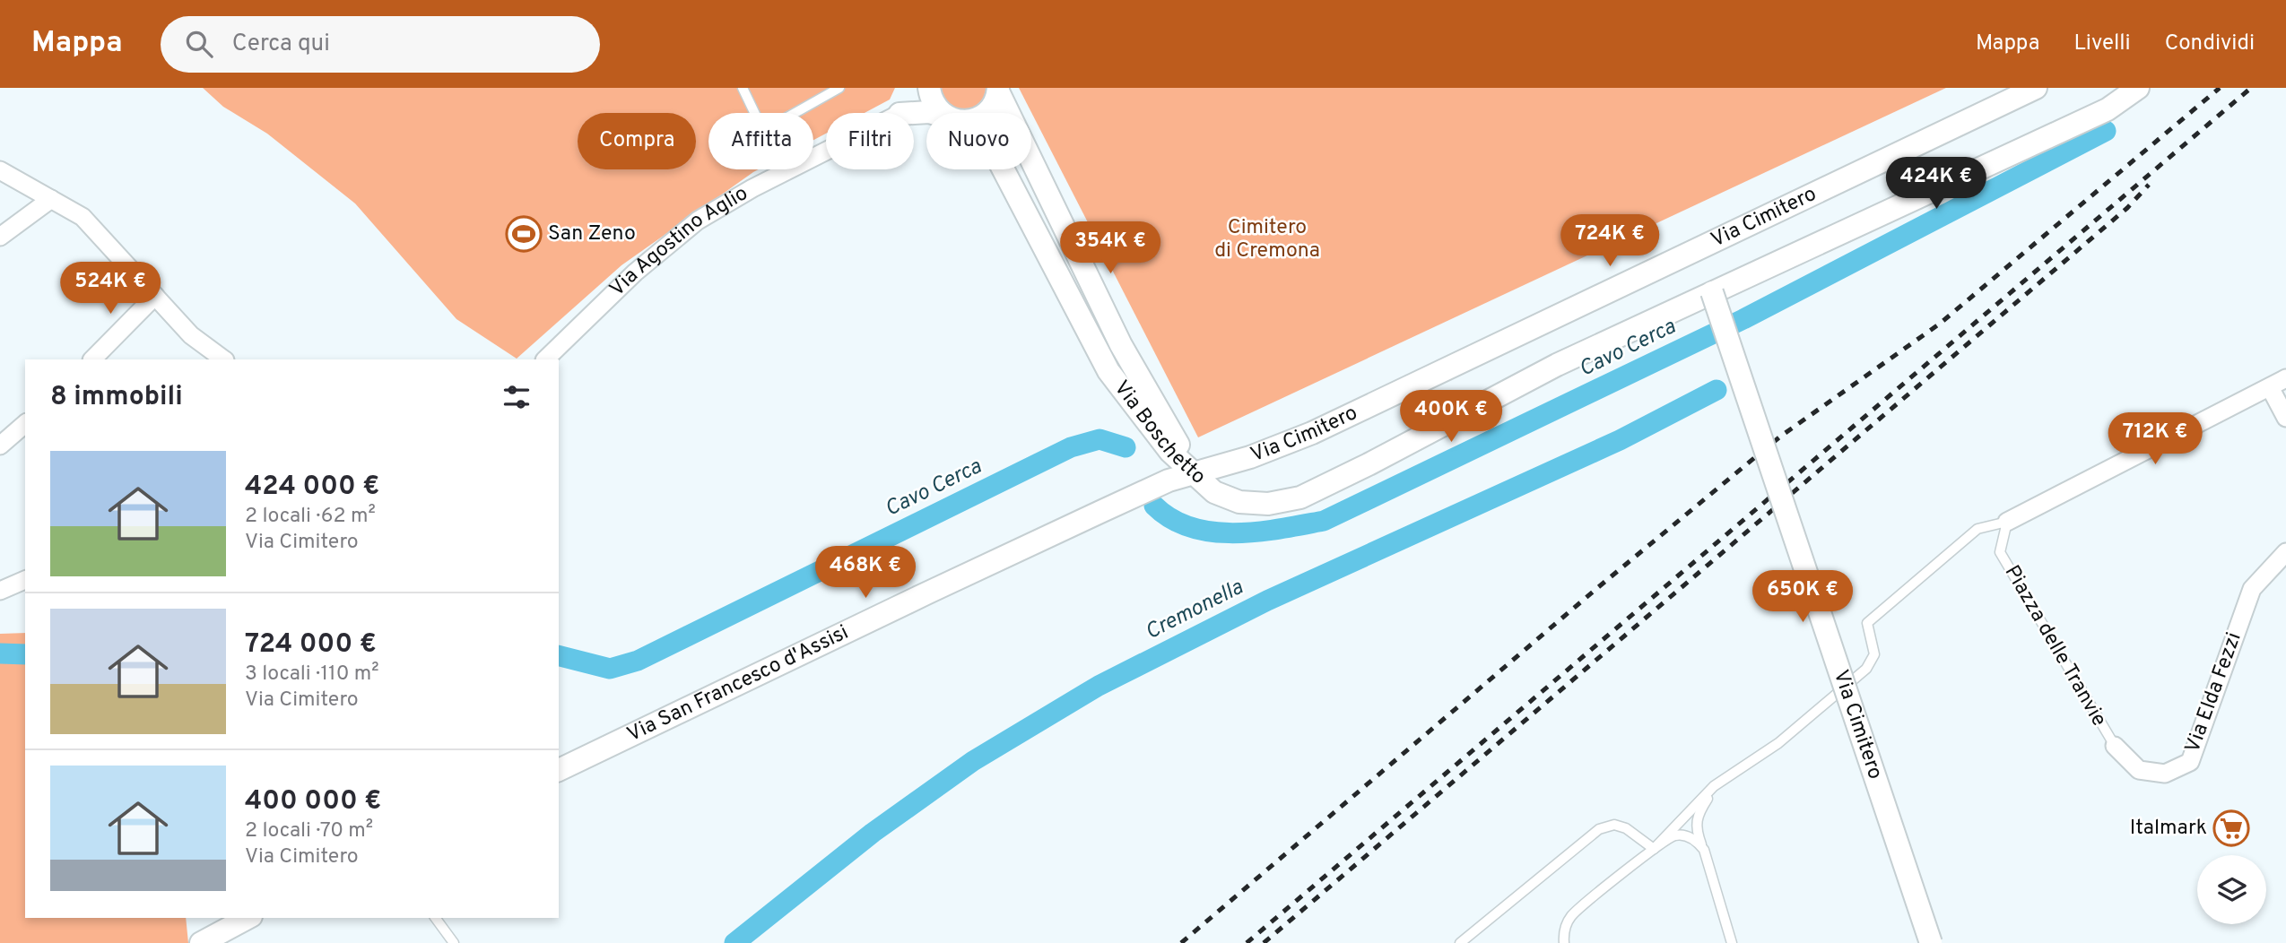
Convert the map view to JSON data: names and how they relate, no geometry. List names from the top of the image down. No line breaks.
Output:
{"streets":{"street":["Via Cimitero","Via Agostino Aglio","Via Boschetto","Via San Francesco d'Assisi","Via Elda Fezzi"],"lane":["Piazza delle Tranvie"]},"crossings":[["Via Cimitero","Via Boschetto"],["Via Cimitero","Via San Francesco d'Assisi"],["Via Agostino Aglio","Via Boschetto"],["Via Boschetto","Via San Francesco d'Assisi"],["Piazza delle Tranvie","Via Elda Fezzi"]],"water":["Cavo Cerca","Cremonella"],"parks":["Cimitero di Cremona"],"places":{"sports":["San Zeno"],"supermarket":["Italmark"]},"page":{"header":"Mappa","search":"Cerca qui","nav":["Mappa","Livelli","Condividi"],"chip":["Compra","Affitta","Filtri","Nuovo"],"price":["424K €","724K €","354K €","524K €","400K €","712K €","468K €","650K €"],"heading":"8 immobili","list":[{"name":"424 000 €","note":"2 locali · 62 m² · Via Cimitero"},{"name":"724 000 €","note":"3 locali · 110 m² · Via Cimitero"},{"name":"400 000 €","note":"2 locali · 70 m² · Via Cimitero"}]}}
